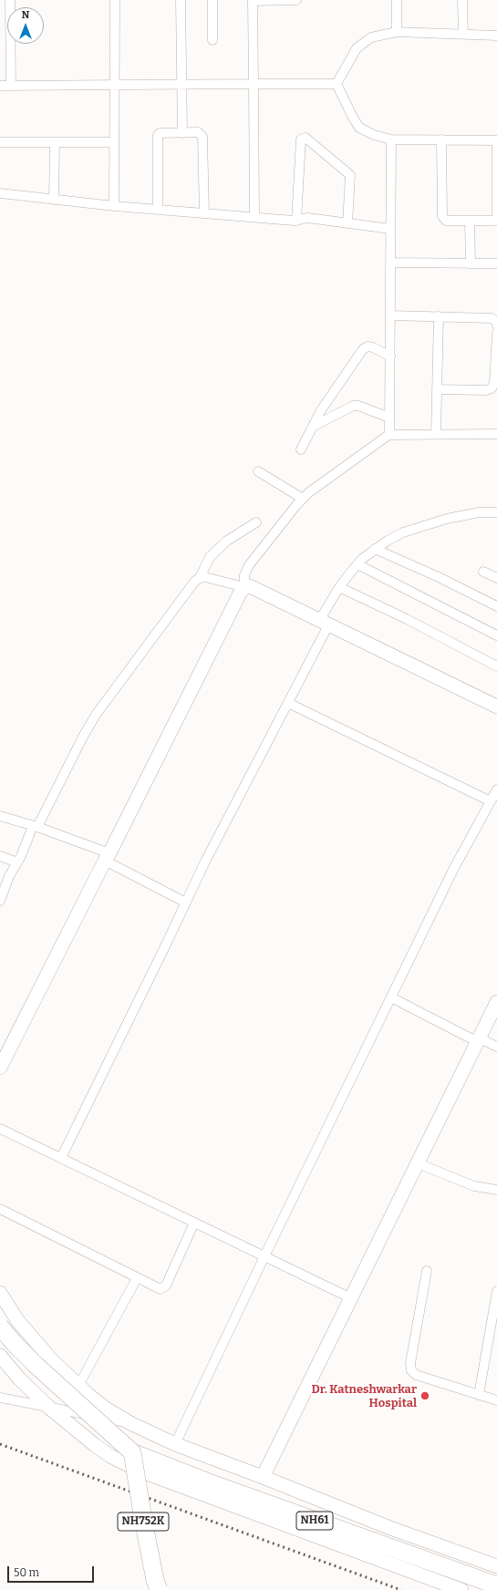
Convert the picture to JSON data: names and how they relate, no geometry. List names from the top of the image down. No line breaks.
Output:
{"streets":{"highway":["NH61","NH752K"]},"crossings":[["NH61","NH752K"]],"places":["Dr. Katneshwarkar Hospital"],"scale_bar":"50 m","north":"top"}
